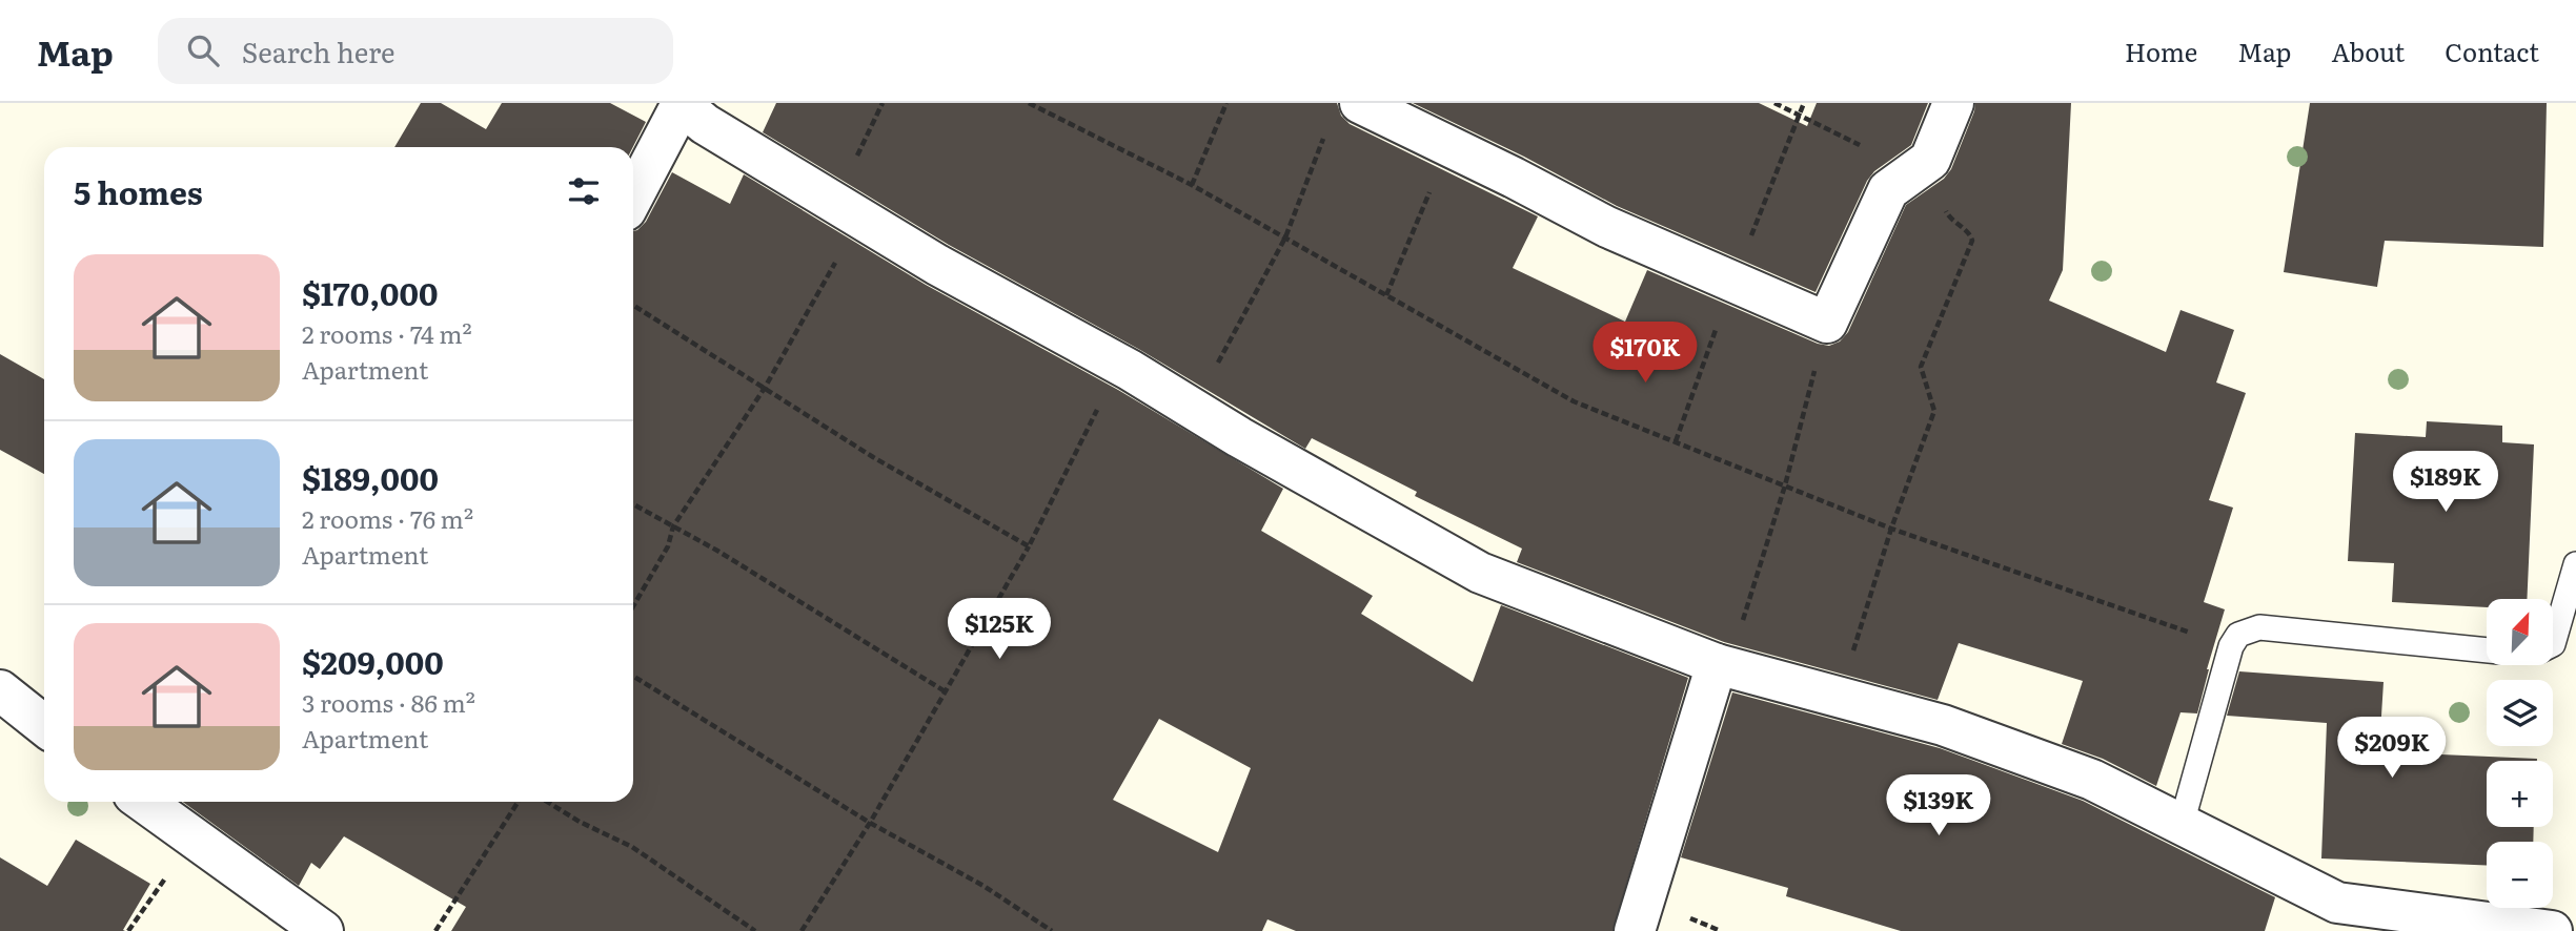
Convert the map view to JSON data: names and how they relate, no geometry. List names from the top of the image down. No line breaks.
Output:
{"north":"top right","page":{"header":"Map","search":"Search here","nav":["Home","Map","About","Contact"],"heading":"5 homes","list":[{"name":"$170,000","note":"2 rooms · 74 m² · Apartment"},{"name":"$189,000","note":"2 rooms · 76 m² · Apartment"},{"name":"$209,000","note":"3 rooms · 86 m² · Apartment"}],"price":["$170K","$189K","$125K","$209K","$139K"],"map_buttons":["+","−"]}}
